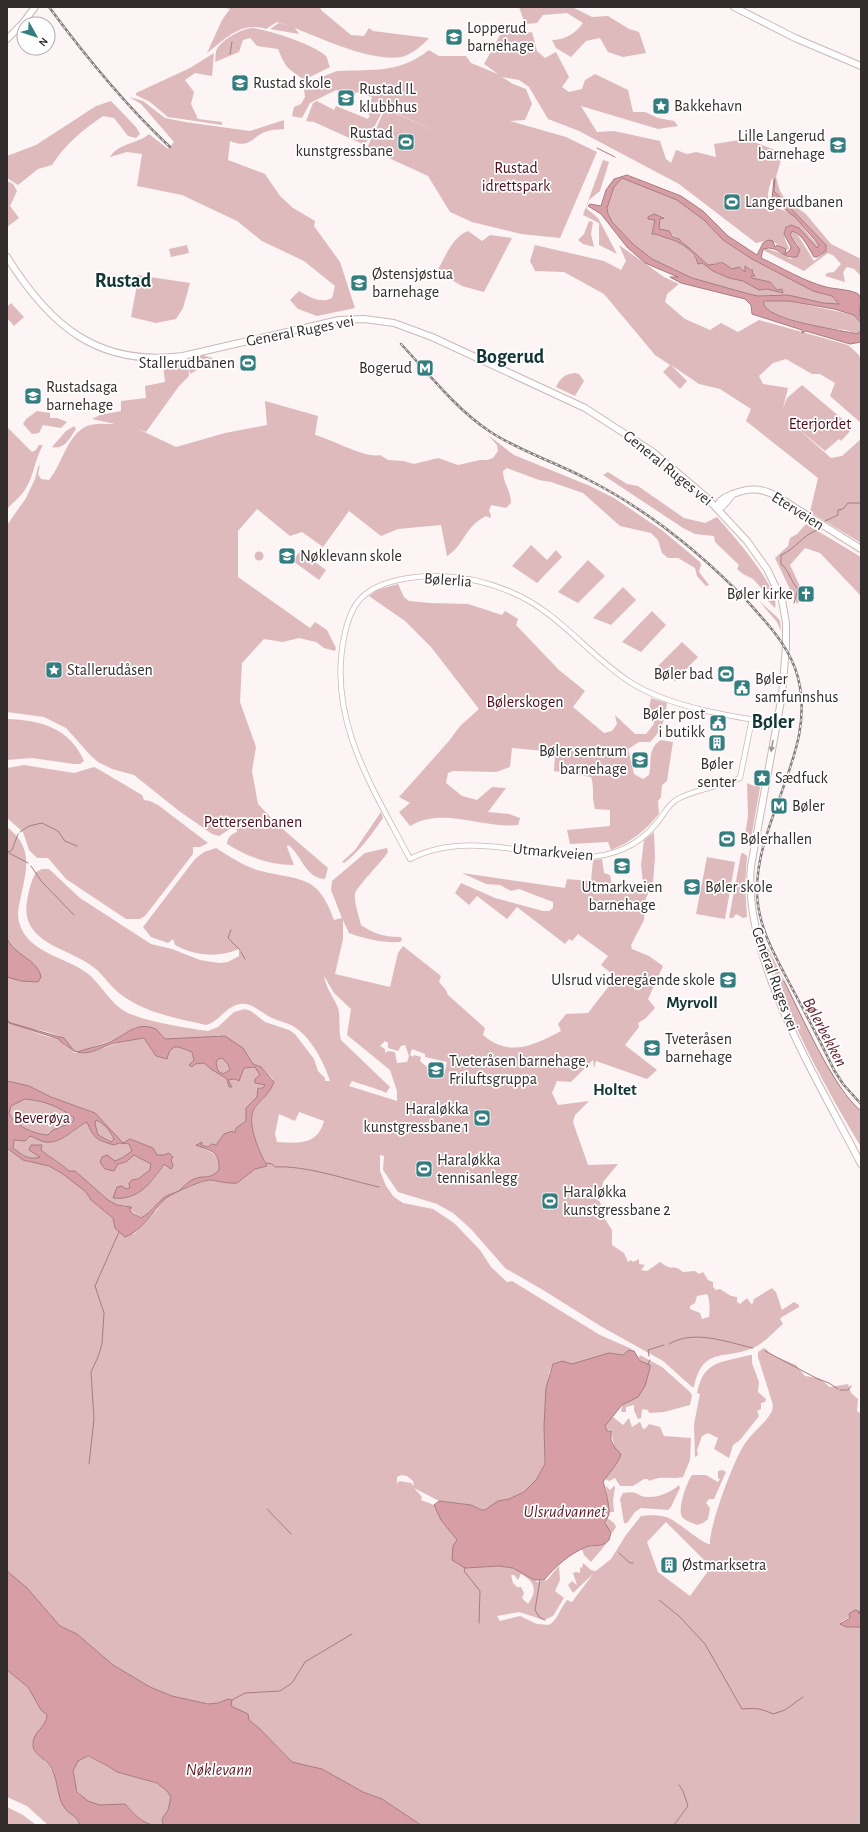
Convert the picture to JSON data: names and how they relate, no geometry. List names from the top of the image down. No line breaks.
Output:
{"streets":{"main road":["General Ruges vei","Eterveien"],"street":["Bølerlia","Utmarkveien"]},"crossings":[["General Ruges vei","Eterveien"],["General Ruges vei","Bølerlia"],["Bølerlia","Utmarkveien"]],"districts":["Rustad","Bogerud","Bøler","Myrvoll","Holtet"],"water":["Bølerbekken","Ulsrudvannet","Nøklevann"],"parks":["Rustad idrettspark","Eterjordet","Bølerskogen","Pettersenbanen","Beverøya"],"places":{"school or university":["Lopperud barnehage","Rustad skole","Rustad IL klubbhus","Lille Langerud barnehage","Østensjøstua barnehage","Rustadsaga barnehage","Nøklevann skole","Bøler sentrum barnehage","Utmarkveien barnehage","Bøler skole","Ulsrud videregående skole","Tveteråsen barnehage","Tveteråsen barnehage, Friluftsgruppa"],"place":["Bakkehavn","Stallerudåsen","Sædfuck"],"sports":["Rustad kunstgressbane","Langerudbanen","Stallerudbanen","Bøler bad","Bølerhallen","Haraløkka kunstgressbane 1","Haraløkka tennisanlegg","Haraløkka kunstgressbane 2"],"metro station":["Bogerud","Bøler"],"church":["Bøler kirke"],"public building":["Bøler samfunnshus","Bøler post i butikk"],"building":["Bøler senter","Østmarksetra"]},"north":"bottom right"}
